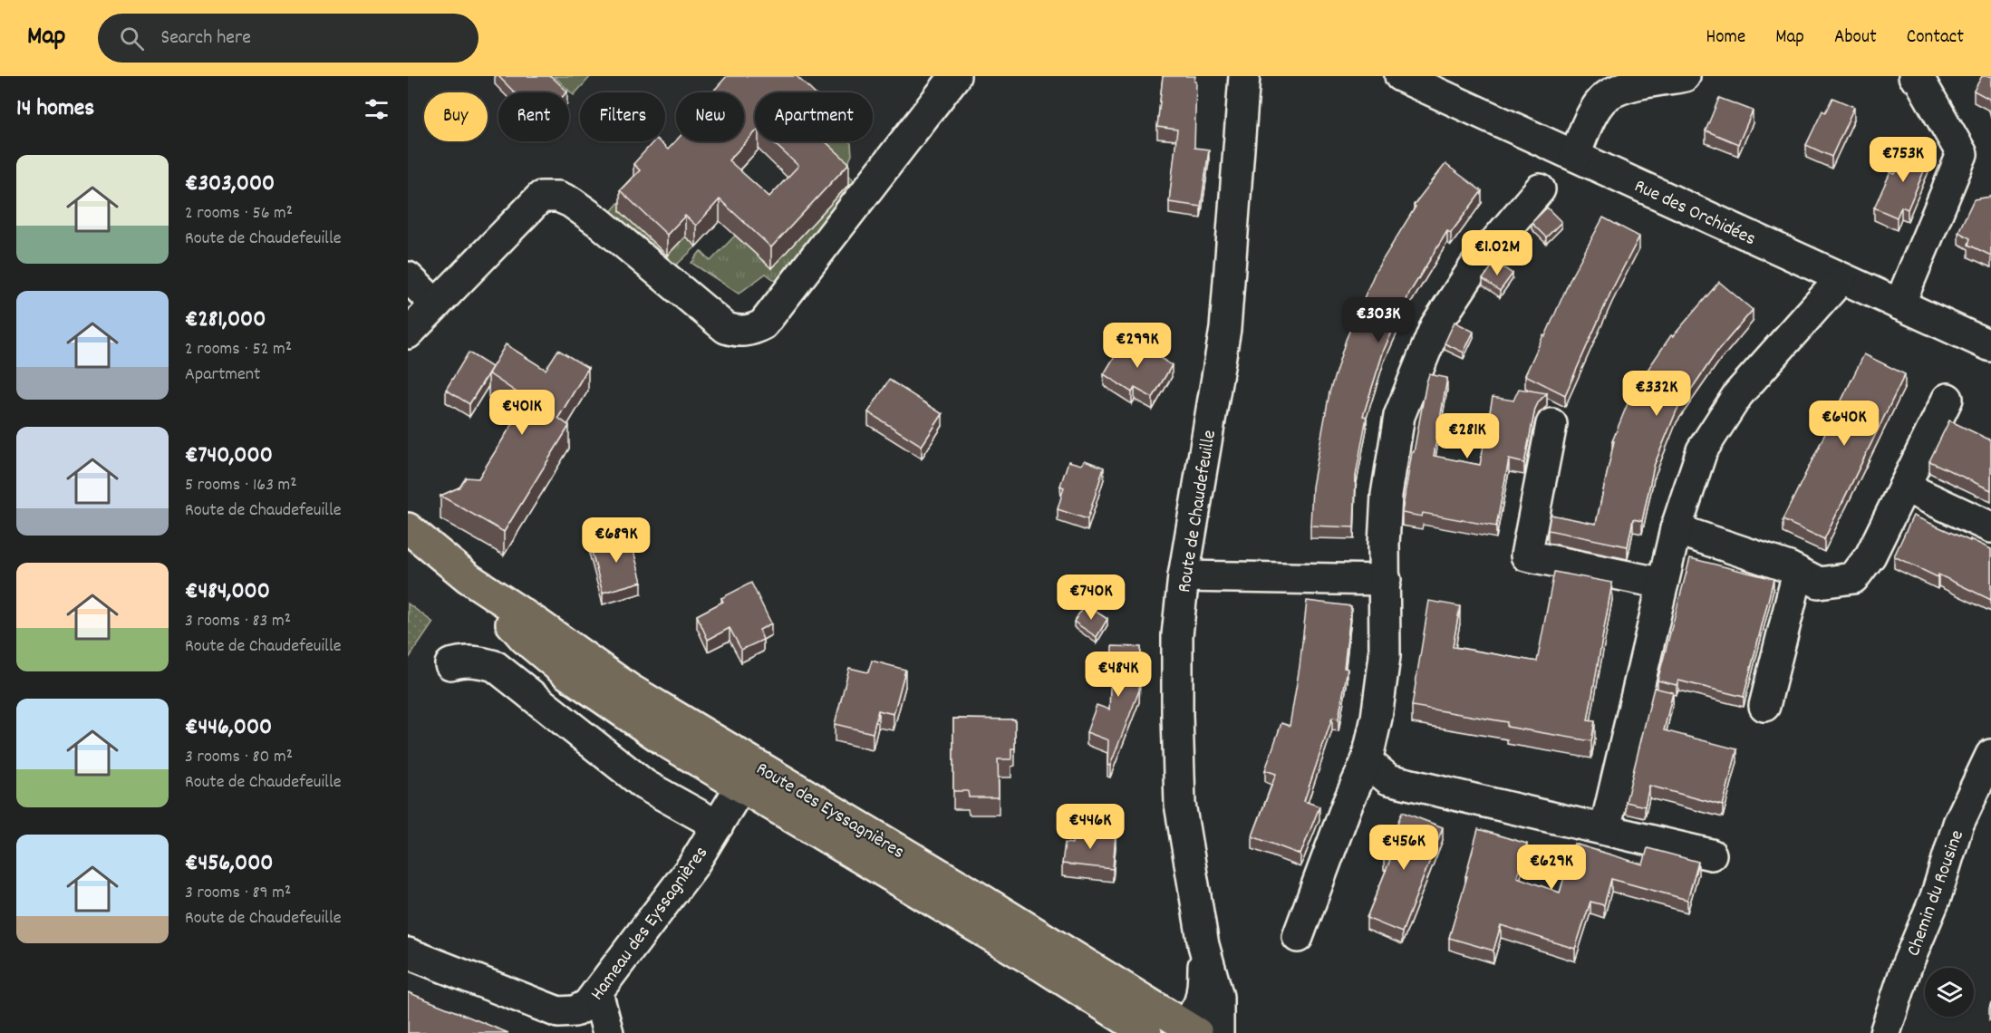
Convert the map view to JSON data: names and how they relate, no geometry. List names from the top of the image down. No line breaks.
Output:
{"streets":{"main road":["Route des Eyssagnières"],"street":["Rue des Orchidées","Route de Chaudefeuille","Chemin du Rousine","Hameau des Eyssagnières"]},"crossings":[["Route de Chaudefeuille","Route des Eyssagnières"],["Route des Eyssagnières","Hameau des Eyssagnières"]],"page":{"header":"Map","search":"Search here","nav":["Home","Map","About","Contact"],"heading":"14 homes","chip":["Buy","Rent","Filters","New","Apartment"],"price":["€753K","€1.02M","€303K","€299K","€332K","€401K","€640K","€281K","€689K","€740K","€484K","€446K","€456K","€629K"],"list":[{"name":"€303,000","note":"2 rooms · 56 m² · Route de Chaudefeuille"},{"name":"€281,000","note":"2 rooms · 52 m² · Apartment"},{"name":"€740,000","note":"5 rooms · 163 m² · Route de Chaudefeuille"},{"name":"€484,000","note":"3 rooms · 83 m² · Route de Chaudefeuille"},{"name":"€446,000","note":"3 rooms · 80 m² · Route de Chaudefeuille"},{"name":"€456,000","note":"3 rooms · 89 m² · Route de Chaudefeuille"}]}}
